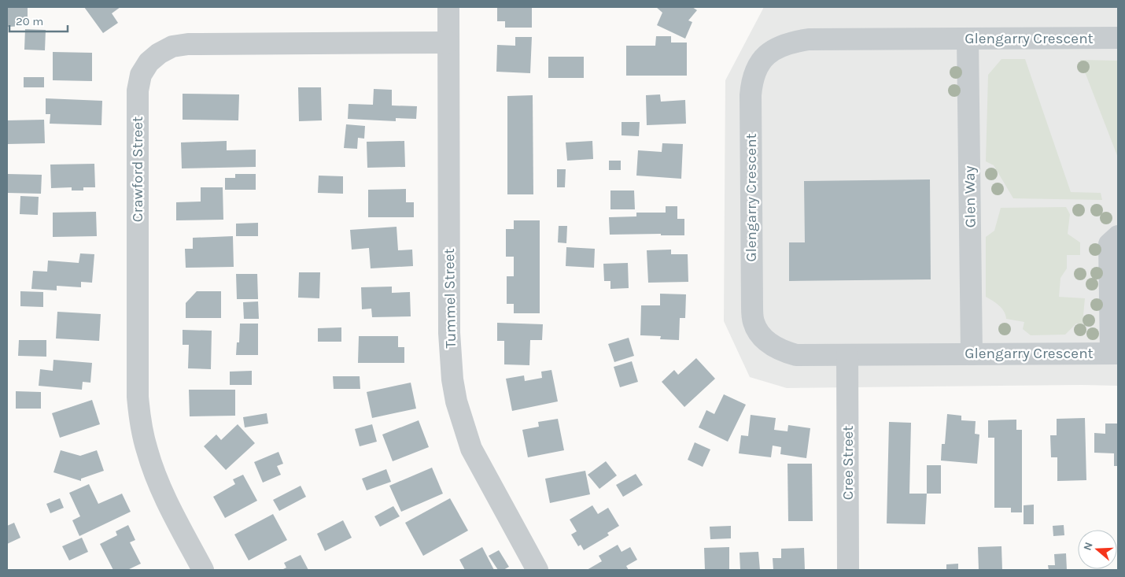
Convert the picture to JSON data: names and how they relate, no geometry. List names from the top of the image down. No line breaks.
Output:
{"streets":{"street":["Glengarry Crescent","Crawford Street","Glen Way","Tummel Street","Cree Street"]},"crossings":[["Glengarry Crescent","Glen Way"],["Glengarry Crescent","Cree Street"],["Crawford Street","Tummel Street"]],"scale_bar":"20 m","north":"left"}
